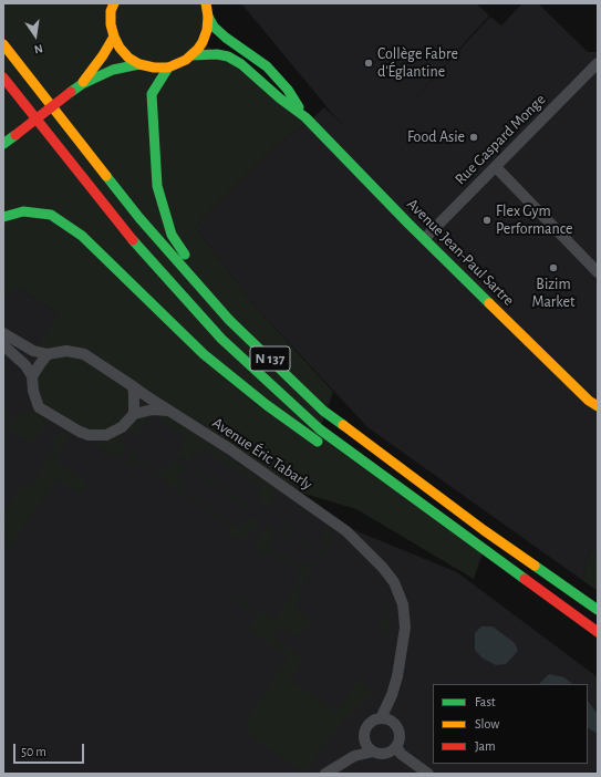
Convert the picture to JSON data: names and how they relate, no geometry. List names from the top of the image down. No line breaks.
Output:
{"streets":{"main road":["Avenue Jean-Paul Sartre","N 137"],"street":["Rue Gaspard Monge","Avenue Éric Tabarly"]},"crossings":[["Rue Gaspard Monge","Avenue Jean-Paul Sartre"]],"places":["Collège Fabre d'Églantine","Food Asie","Flex Gym Performance","Bizim Market"],"legend":["Fast","Slow","Jam"],"scale_bar":"50 m","north":"bottom"}
